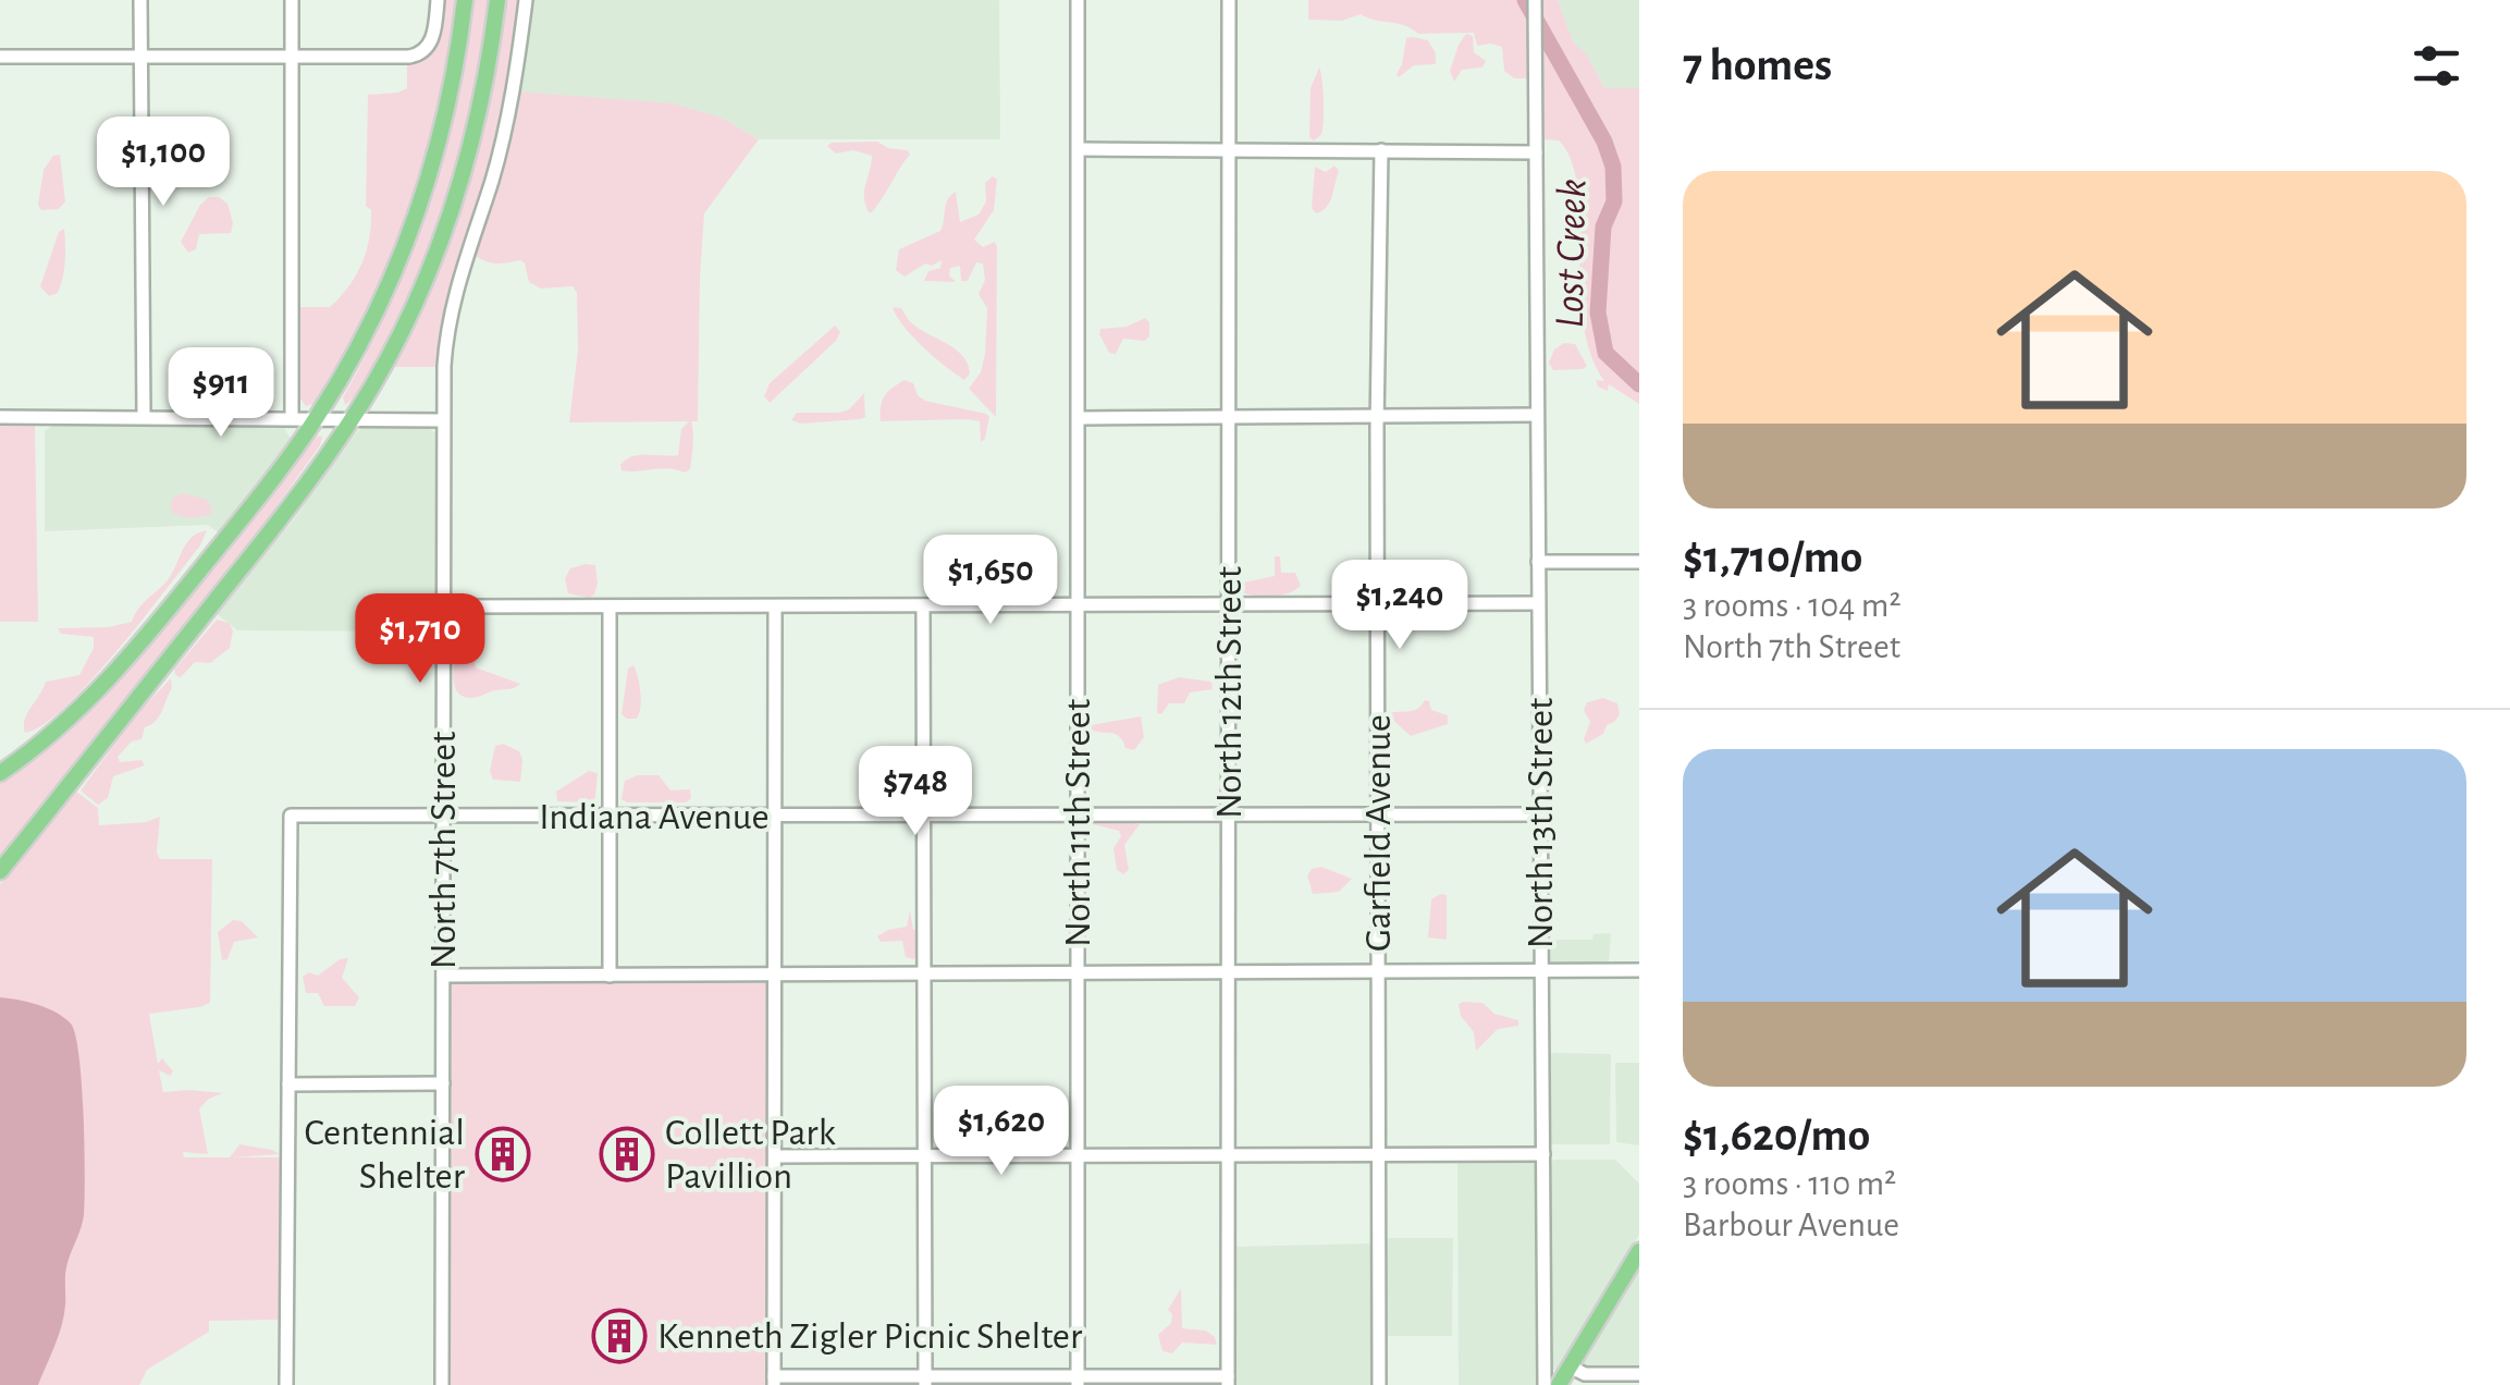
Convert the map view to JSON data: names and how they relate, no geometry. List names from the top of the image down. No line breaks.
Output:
{"streets":{"street":["North 12th Street","Indiana Avenue","North 11th Street","North 13th Street","Garfield Avenue","North 7th Street"]},"crossings":[["North 12th Street","Indiana Avenue"],["Indiana Avenue","North 11th Street"],["Indiana Avenue","North 13th Street"],["Indiana Avenue","Garfield Avenue"],["Indiana Avenue","North 7th Street"]],"water":["Lost Creek"],"places":{"building":["Centennial Shelter","Collett Park Pavillion","Kenneth Zigler Picnic Shelter"]},"page":{"heading":"7 homes","price":["$1,100","$911","$1,650","$1,240","$1,710","$748","$1,620"],"list":[{"name":"$1,710/mo","note":"3 rooms · 104 m² · North 7th Street"},{"name":"$1,620/mo","note":"3 rooms · 110 m² · Barbour Avenue"}]}}
